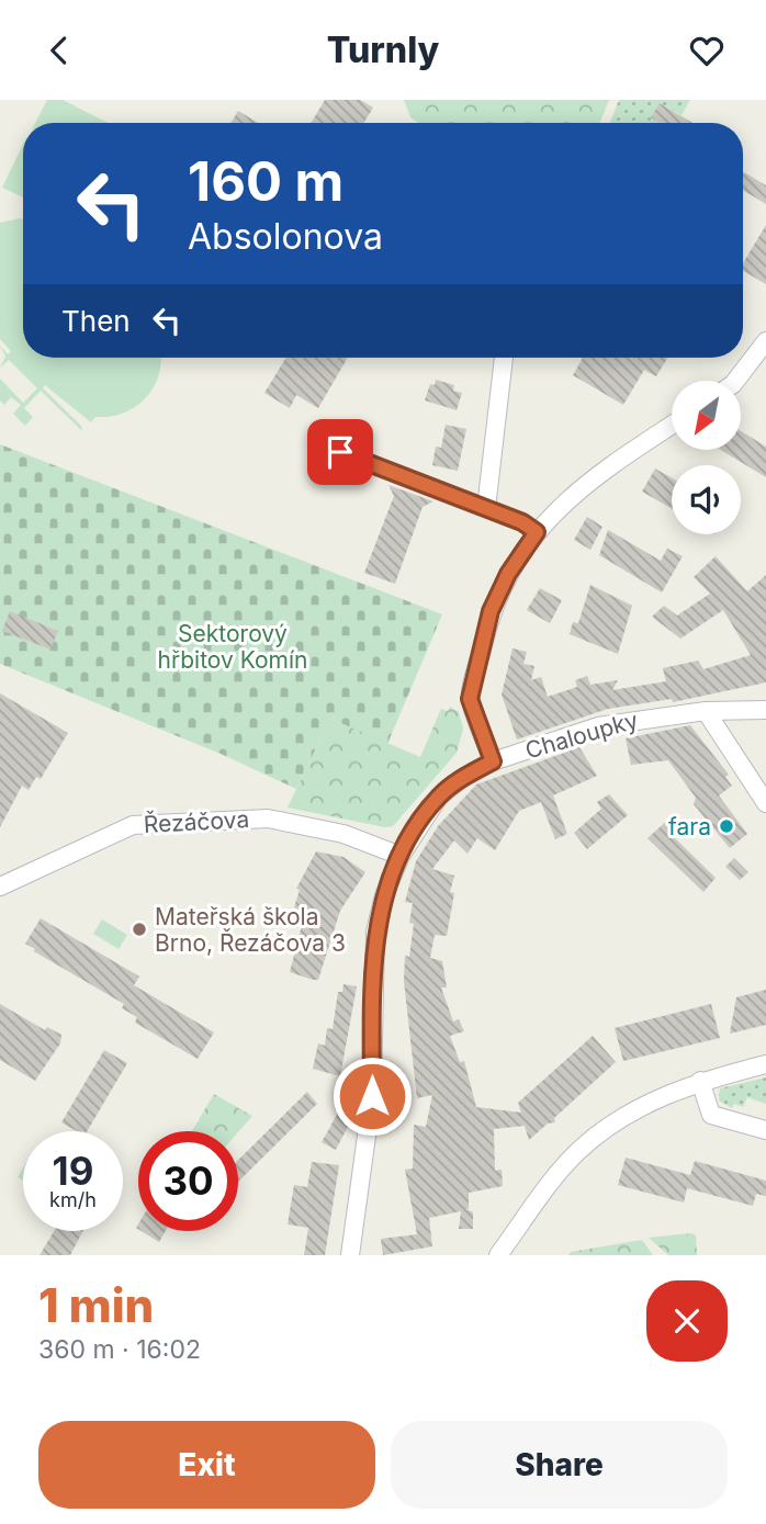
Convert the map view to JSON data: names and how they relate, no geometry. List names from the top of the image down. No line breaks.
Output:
{"streets":{"street":["Chaloupky","Řezáčova"]},"crossings":[["Chaloupky","Řezáčova"]],"parks":["Sektorový hřbitov Komín"],"places":["fara","Mateřská škola Brno, Řezáčova 3"],"north":"bottom left","page":{"header":"Turnly","turn":["160 m","Absolonova"],"then":"Then","speed":"19 km/h","limit":"30","heading":["1 min","360 m · 16:02"],"buttons":["Exit","Share"]}}
